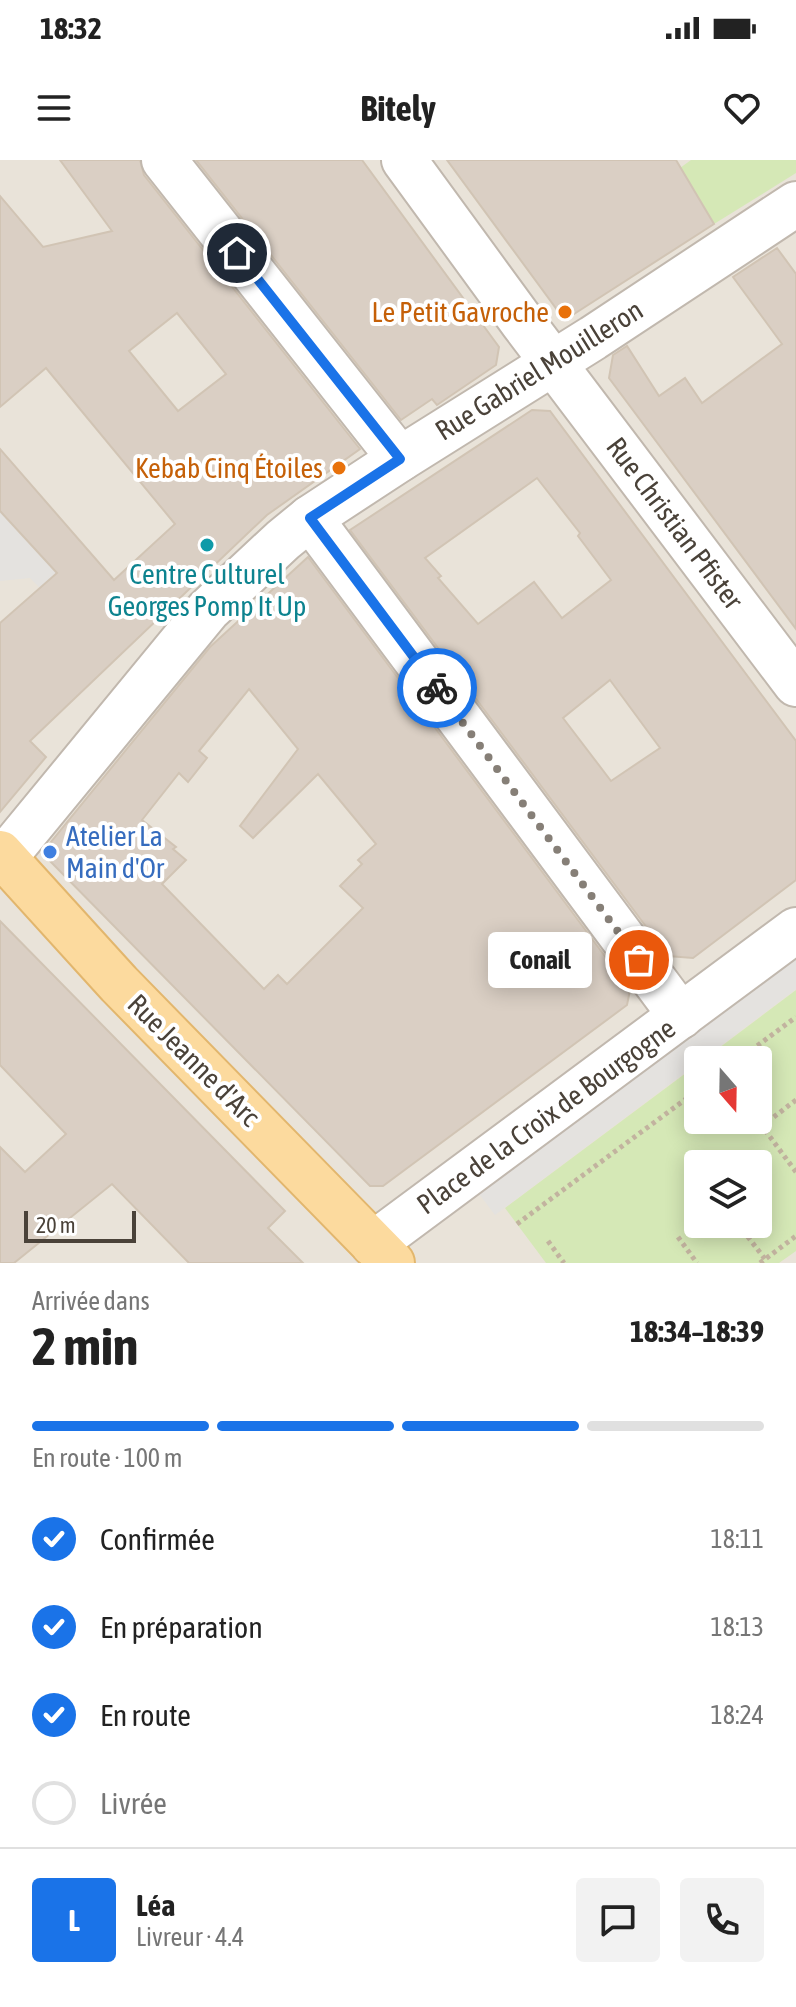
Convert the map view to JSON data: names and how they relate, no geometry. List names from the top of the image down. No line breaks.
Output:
{"streets":{"main road":["Rue Jeanne d'Arc"],"street":["Rue Gabriel Mouilleron","Rue Christian Pfister","Place de la Croix de Bourgogne"]},"crossings":[["Rue Gabriel Mouilleron","Rue Christian Pfister"],["Rue Gabriel Mouilleron","Rue Jeanne d'Arc"],["Rue Jeanne d'Arc","Place de la Croix de Bourgogne"]],"places":["Le Petit Gavroche","Kebab Cinq Étoiles","Centre Culturel Georges Pomp It Up","Atelier La Main d'Or","Conail"],"scale_bar":"20 m","north":"bottom","page":{"status":"18:32","header":"Bitely","bubble":"Conail","scale":"20 m","heading":["2 min","Arrivée dans","18:34–18:39"],"panel":["Léa","Livreur · 4.4"],"bar":"En route · 100 m","list":[["Confirmée","18:11"],["En préparation","18:13"],["En route","18:24"],"Livrée"],"round":"L"}}
